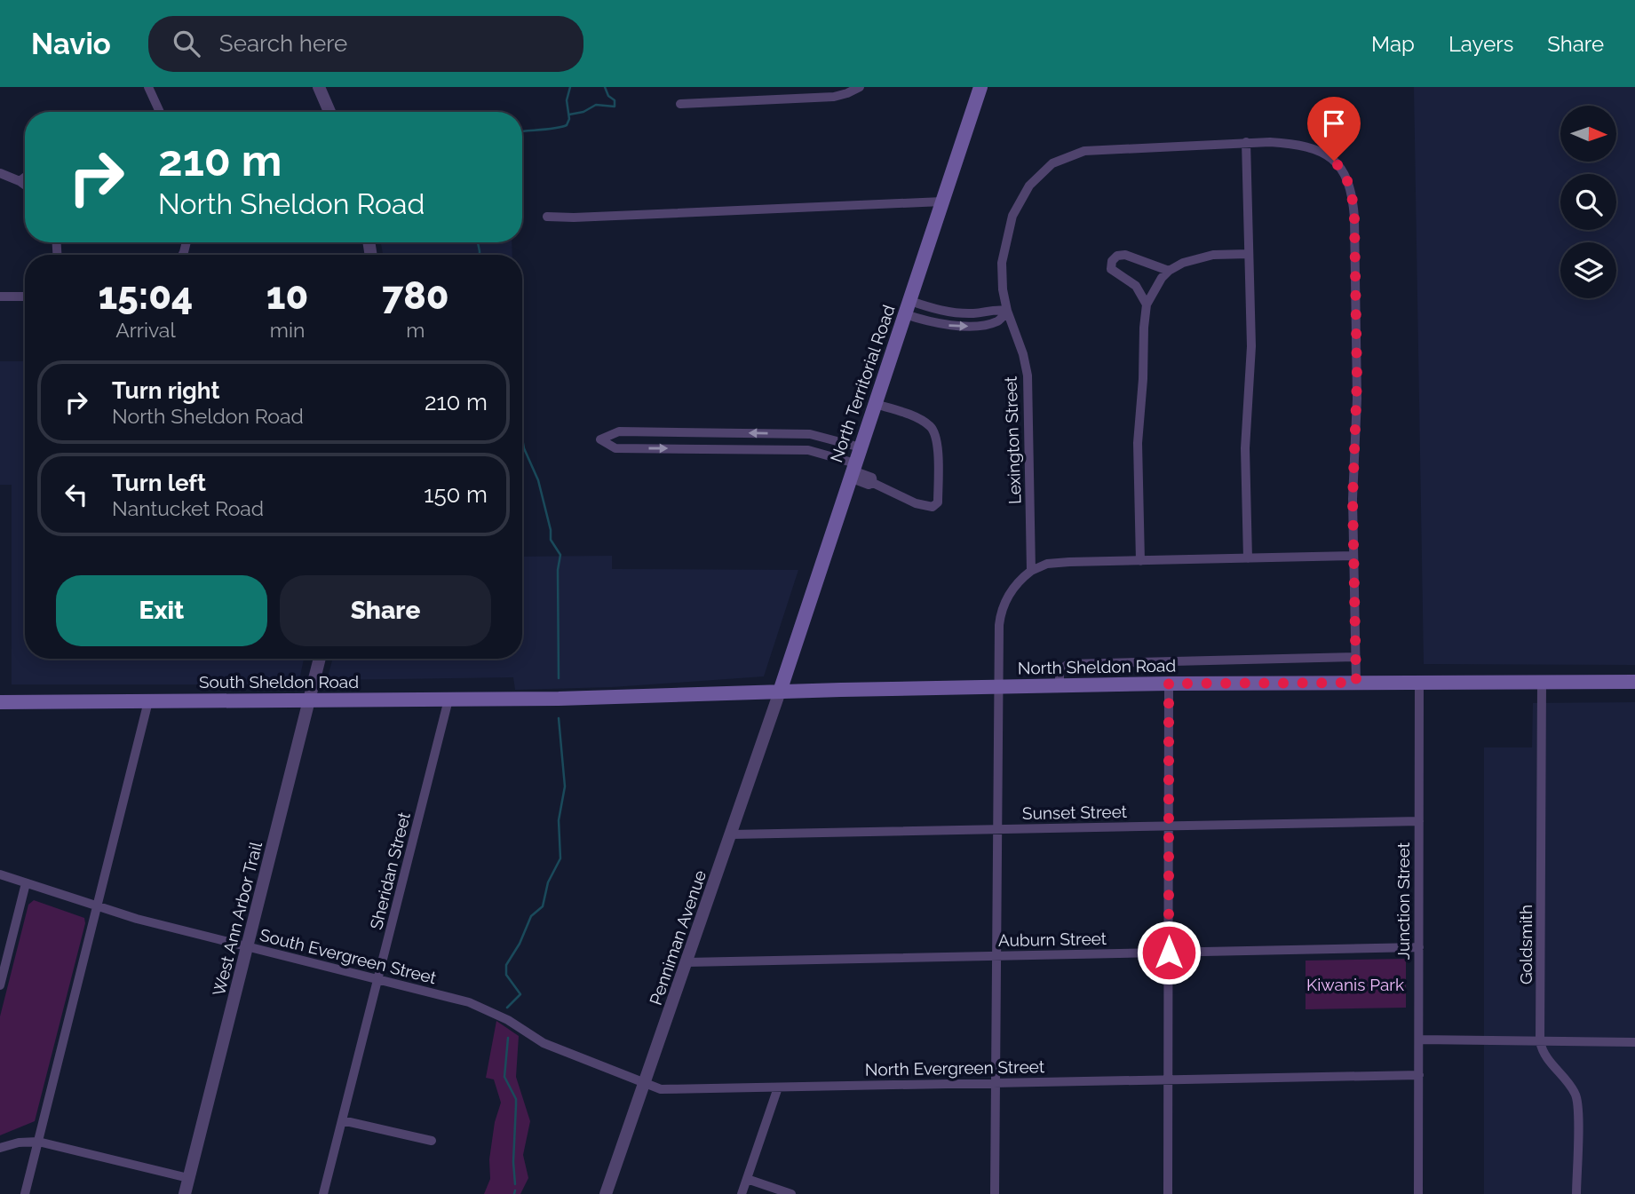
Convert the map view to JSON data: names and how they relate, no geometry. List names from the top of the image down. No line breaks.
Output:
{"streets":{"main road":["North Territorial Road","North Sheldon Road","South Sheldon Road"],"street":["Lexington Street","Sunset Street","Sheridan Street","Junction Street","West Ann Arbor Trail","Penniman Avenue","Auburn Street","Goldsmith","South Evergreen Street","North Evergreen Street"]},"crossings":[["North Territorial Road","North Sheldon Road"],["North Territorial Road","Penniman Avenue"],["North Sheldon Road","South Sheldon Road"],["North Sheldon Road","Junction Street"],["North Sheldon Road","Penniman Avenue"],["North Sheldon Road","Goldsmith"],["South Sheldon Road","Sheridan Street"],["South Sheldon Road","West Ann Arbor Trail"],["Sunset Street","Junction Street"],["Sunset Street","Penniman Avenue"],["Sheridan Street","South Evergreen Street"],["Junction Street","Auburn Street"],["Junction Street","North Evergreen Street"],["West Ann Arbor Trail","South Evergreen Street"],["Penniman Avenue","Auburn Street"],["Penniman Avenue","North Evergreen Street"],["South Evergreen Street","North Evergreen Street"]],"parks":["Kiwanis Park"],"north":"right","page":{"header":"Navio","search":"Search here","nav":["Map","Layers","Share"],"turn":["210 m","North Sheldon Road"],"eta":["15:04","Arrival","10","min","780","m"],"list":[{"name":"Turn right","note":"North Sheldon Road","value":"210 m"},{"name":"Turn left","note":"Nantucket Road","value":"150 m"}],"buttons":["Exit","Share"]}}
